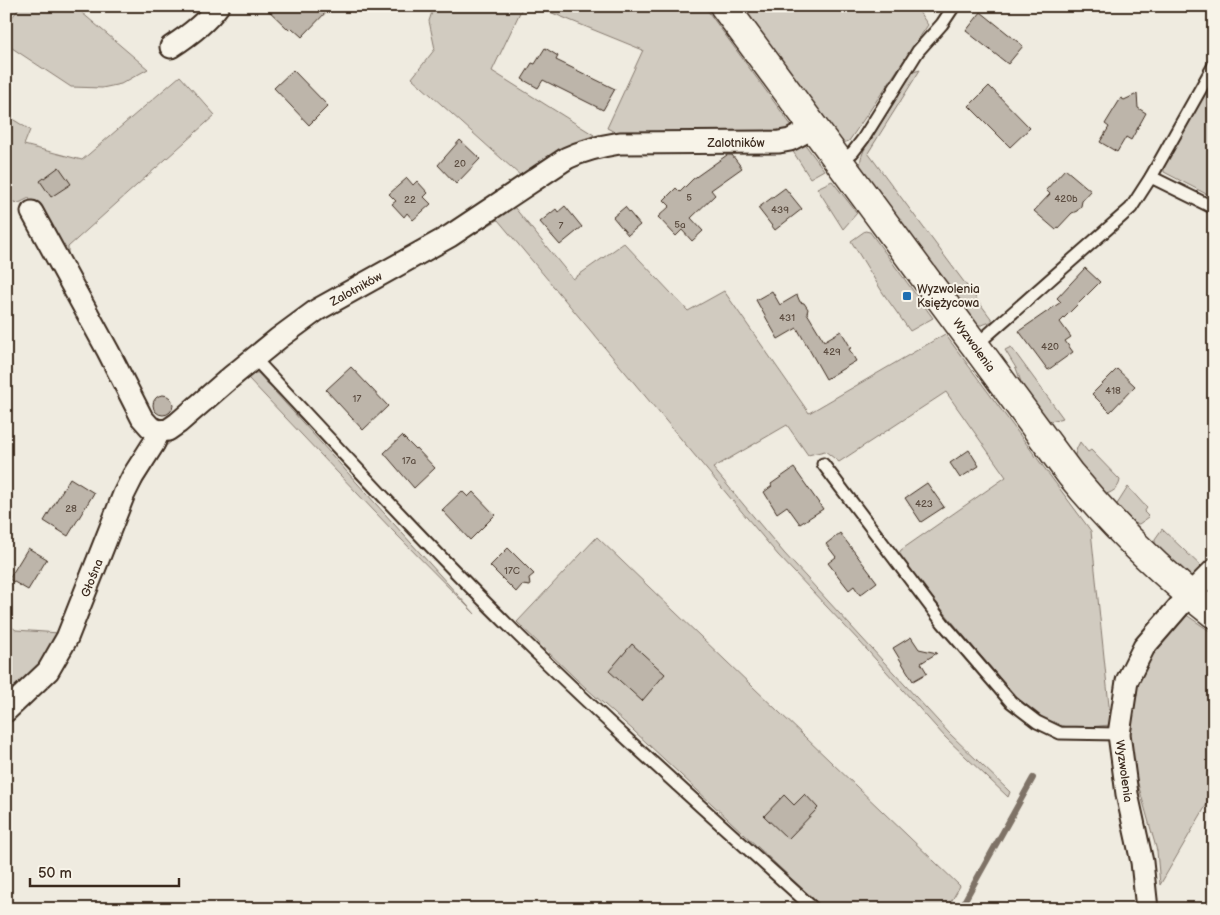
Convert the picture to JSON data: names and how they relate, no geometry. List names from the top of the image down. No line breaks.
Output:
{"streets":{"street":["Zalotników","Wyzwolenia","Głośna"]},"crossings":[["Zalotników","Wyzwolenia"],["Zalotników","Głośna"]],"places":{"transit":["Wyzwolenia Księżycowa"]},"house_numbers":["20","5","420b","22","439","5a","7","431","420","429","418","17","17a","423","28","17C"],"scale_bar":"50 m"}
